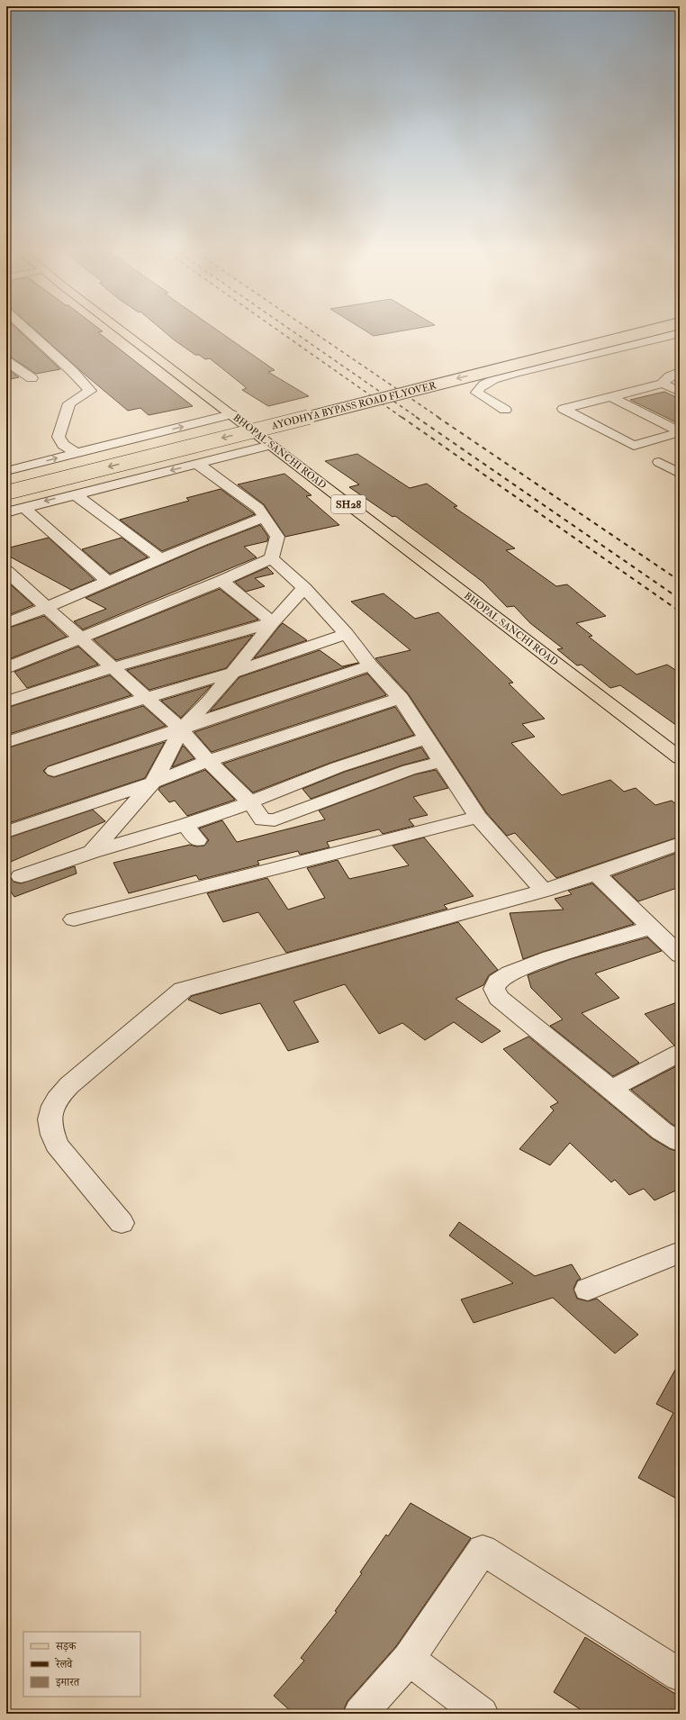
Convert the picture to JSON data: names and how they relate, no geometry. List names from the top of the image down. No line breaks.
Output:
{"streets":{"main road":["AYODHYA BYPASS ROAD FLYOVER","BHOPAL SANCHI ROAD","SH28"]},"legend":["सड़क","रेलवे","इमारत"]}
